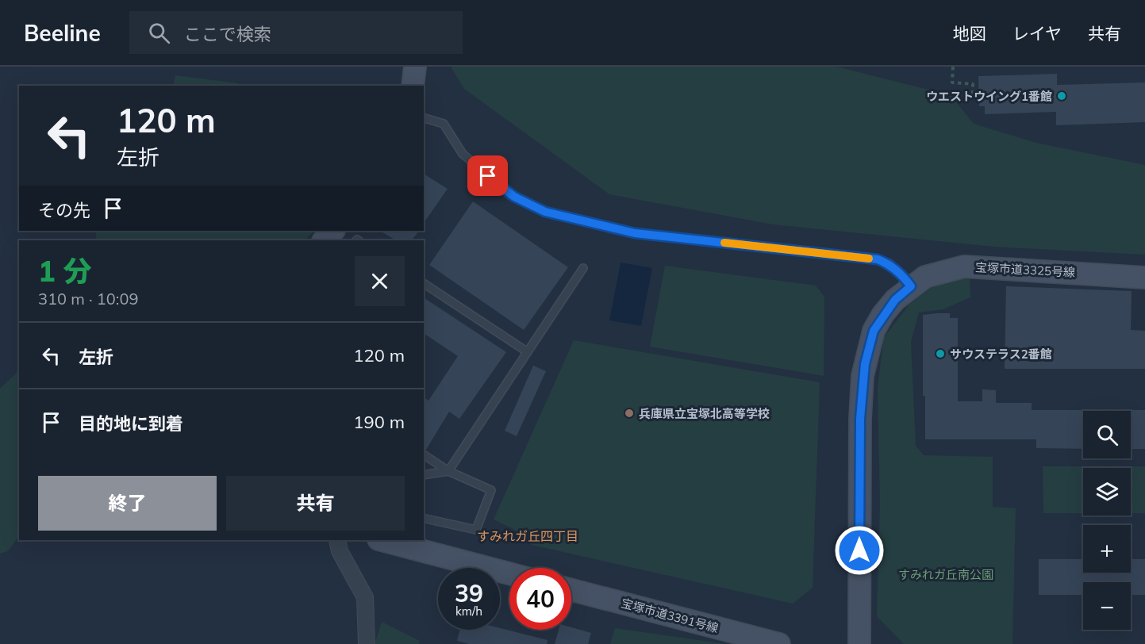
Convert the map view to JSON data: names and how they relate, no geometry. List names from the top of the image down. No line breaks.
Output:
{"streets":{"street":["宝塚市道3325号線","宝塚市道3391号線"]},"districts":["すみれガ丘四丁目"],"parks":["すみれガ丘南公園"],"places":["ウエストウイング1番館","サウステラス2番館","兵庫県立宝塚北高等学校"],"page":{"header":"Beeline","search":"ここで検索","nav":["地図","レイヤ","共有"],"turn":["120 m","左折"],"then":"その先","heading":["1 分","310 m · 10:09"],"list":[{"name":"左折","value":"120 m"},{"name":"目的地に到着","value":"190 m"}],"map_buttons":["+","−"],"buttons":["終了","共有"],"speed":"39 km/h","limit":"40"}}
